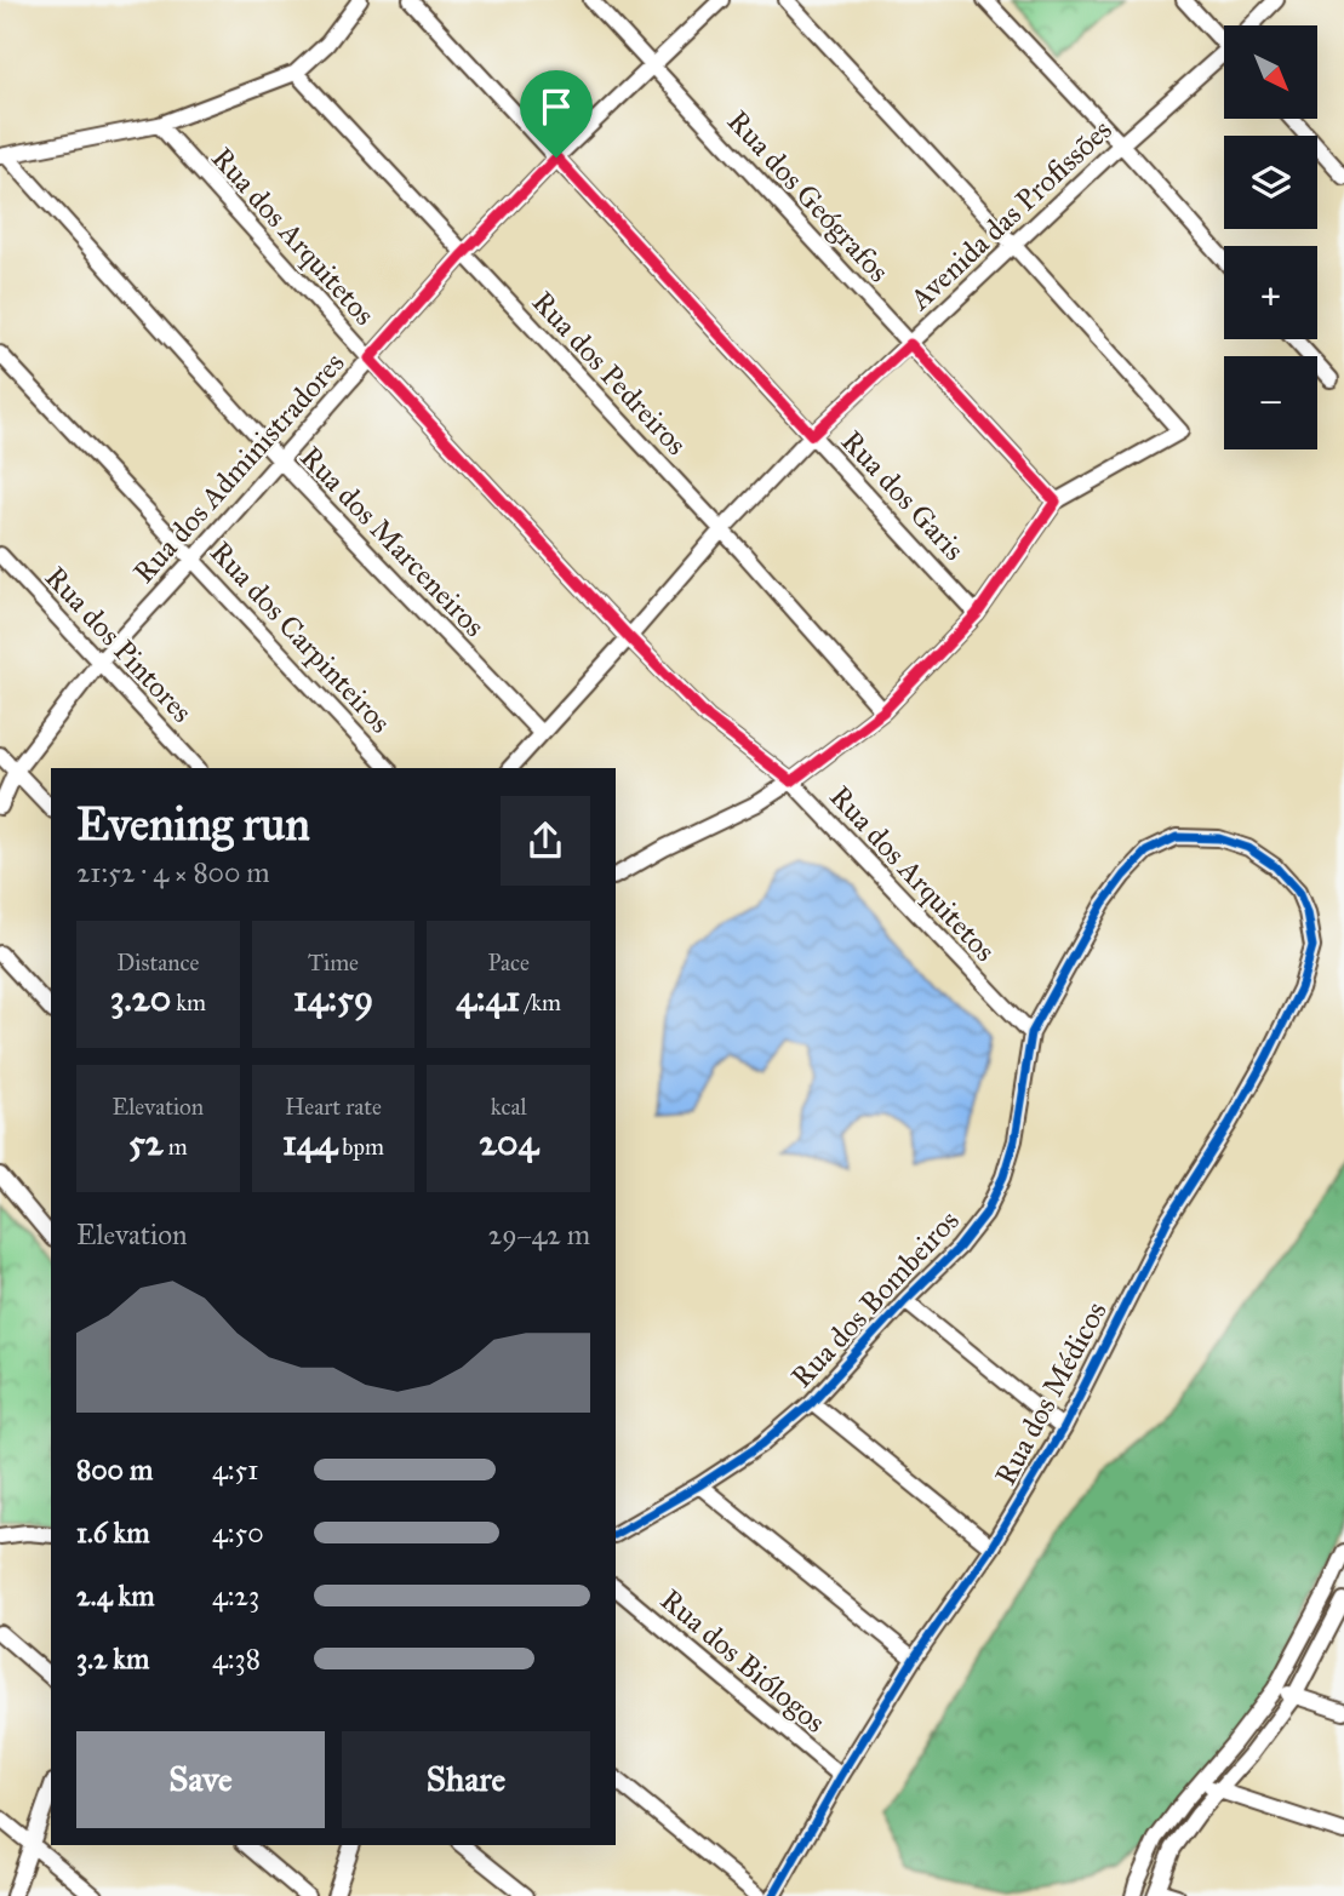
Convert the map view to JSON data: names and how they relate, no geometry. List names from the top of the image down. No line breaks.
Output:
{"streets":{"street":["Rua dos Geógrafos","Avenida das Profissões","Rua dos Arquitetos","Rua dos Pedreiros","Rua dos Administradores","Rua dos Garis","Rua dos Marceneiros","Rua dos Carpinteiros","Rua dos Pintores","Rua dos Bombeiros","Rua dos Médicos","Rua dos Biólogos"]},"crossings":[["Rua dos Geógrafos","Avenida das Profissões"],["Rua dos Geógrafos","Rua dos Administradores"],["Avenida das Profissões","Rua dos Arquitetos"],["Avenida das Profissões","Rua dos Pedreiros"],["Avenida das Profissões","Rua dos Garis"],["Avenida das Profissões","Rua dos Marceneiros"],["Rua dos Arquitetos","Rua dos Administradores"],["Rua dos Arquitetos","Rua dos Bombeiros"],["Rua dos Pedreiros","Rua dos Administradores"],["Rua dos Administradores","Rua dos Garis"],["Rua dos Administradores","Rua dos Marceneiros"],["Rua dos Administradores","Rua dos Carpinteiros"],["Rua dos Administradores","Rua dos Pintores"],["Rua dos Bombeiros","Rua dos Médicos"],["Rua dos Médicos","Rua dos Biólogos"]],"north":"bottom right","page":{"map_buttons":["+","−"],"heading":["Evening run","21:52 · 4 × 800 m"],"stats":[["Distance","3.20 km"],["Time","14:59"],["Pace","4:41 /km"],["Elevation","52 m"],["Heart rate","144 bpm"],["kcal","204"]],"chart":["Elevation","29–42 m"],"list":[{"name":"800 m","note":"4:51"},{"name":"1.6 km","note":"4:50"},{"name":"2.4 km","note":"4:23"},{"name":"3.2 km","note":"4:38"}],"buttons":["Save","Share"]}}
